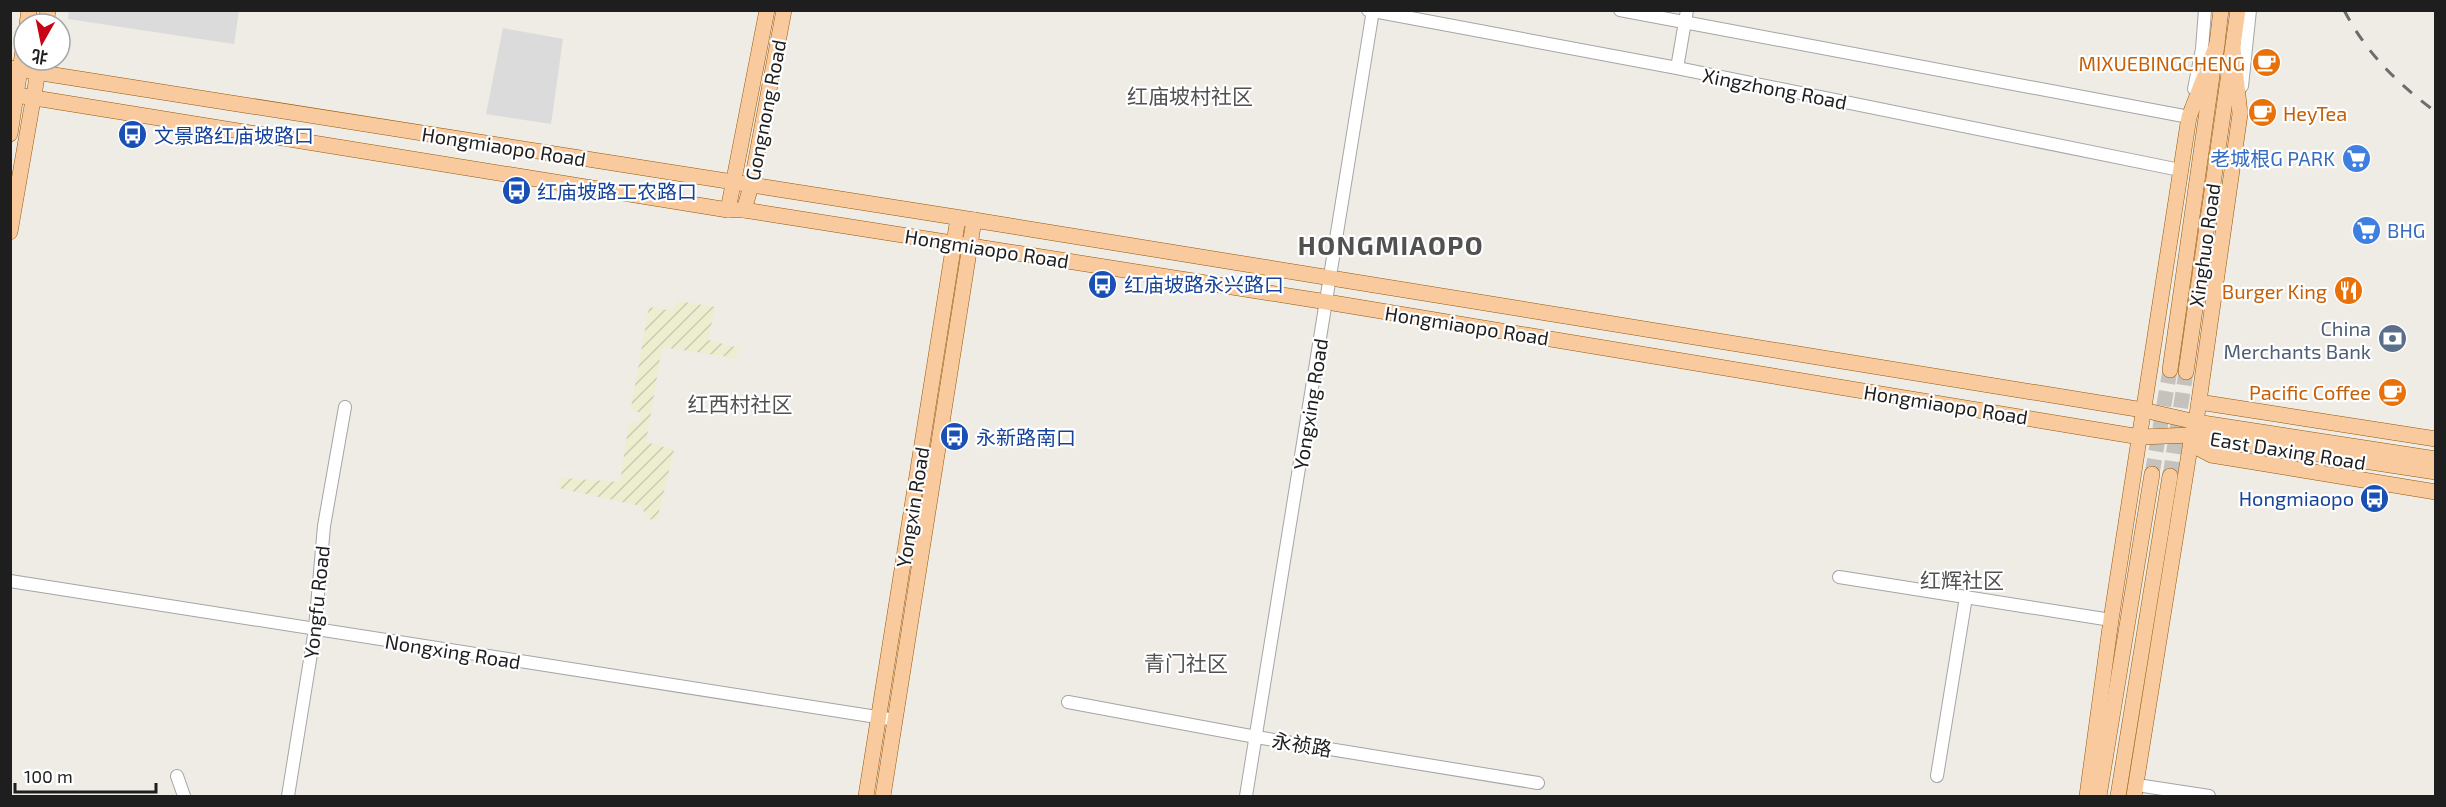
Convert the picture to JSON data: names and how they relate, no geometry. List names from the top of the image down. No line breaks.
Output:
{"streets":{"main road":["Gongnong Road","Hongmiaopo Road","Xinghuo Road","East Daxing Road","Yongxin Road"],"street":["Xingzhong Road","Yongxing Road","Yongfu Road","Nongxing Road","永祯路"]},"crossings":[["Xingzhong Road","Yongxing Road"],["Gongnong Road","Hongmiaopo Road"],["Hongmiaopo Road","Yongxing Road"],["Hongmiaopo Road","East Daxing Road"],["Hongmiaopo Road","Yongxin Road"],["Yongxing Road","永祯路"],["Yongxin Road","Nongxing Road"],["Yongfu Road","Nongxing Road"]],"districts":["红庙坡村社区","HONGMIAOPO","红西村社区","红辉社区","青门社区"],"places":{"cafe":["MIXUEBINGCHENG","HeyTea","Pacific Coffee"],"bus stop":["文景路红庙坡路口","红庙坡路工农路口","红庙坡路永兴路口","永新路南口","Hongmiaopo"],"supermarket":["老城根G PARK","BHG"],"restaurant":["Burger King"],"bank":["China Merchants Bank"]},"scale_bar":"100 m","north":"bottom"}
